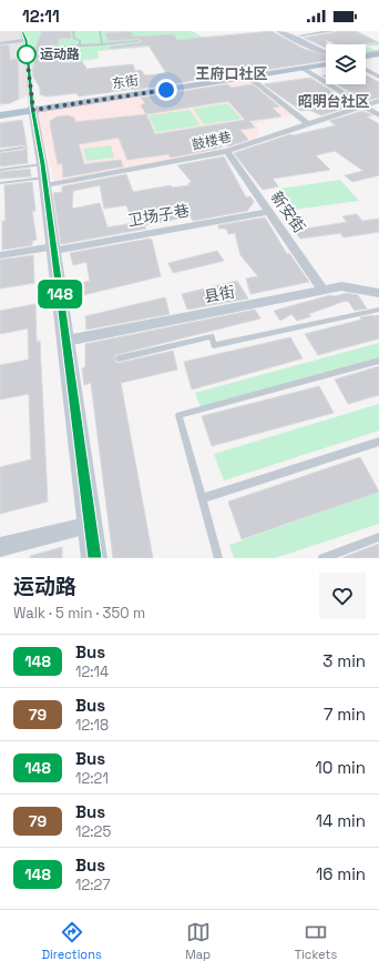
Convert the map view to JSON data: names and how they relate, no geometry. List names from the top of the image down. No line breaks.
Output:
{"streets":{"main road":["东街"],"street":["鼓楼巷","新安街","卫场子巷","县街"]},"crossings":[["鼓楼巷","新安街"],["新安街","卫场子巷"],["新安街","县街"]],"districts":["王府口社区","昭明台社区"],"places":["运动路"],"lines":["bus line 148"],"page":{"status":"12:11","on_map":"148","heading":["运动路","Walk · 5 min · 350 m"],"list":[{"mark":"148","name":"Bus","note":"12:14","value":"3 min"},{"mark":"79","name":"Bus","note":"12:18","value":"7 min"},{"mark":"148","name":"Bus","note":"12:21","value":"10 min"},{"mark":"79","name":"Bus","note":"12:25","value":"14 min"},{"mark":"148","name":"Bus","note":"12:27","value":"16 min"}],"tabs":["Directions","Map","Tickets"]}}
